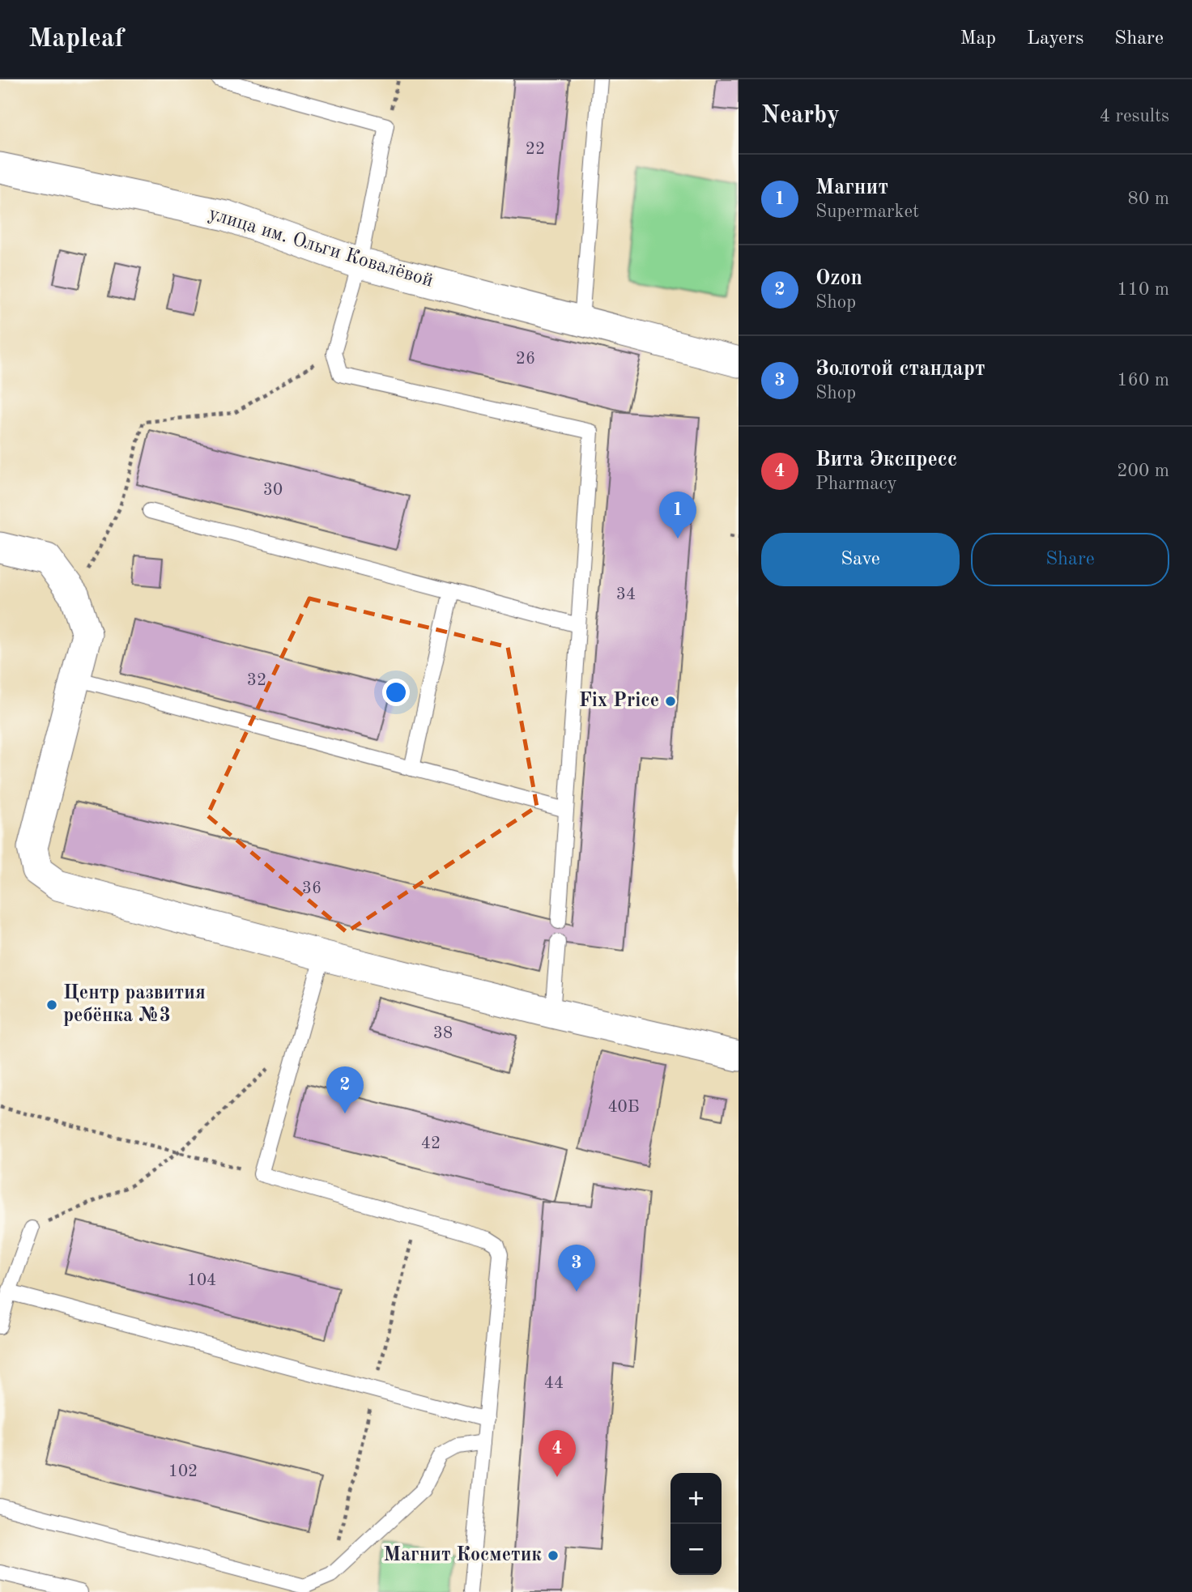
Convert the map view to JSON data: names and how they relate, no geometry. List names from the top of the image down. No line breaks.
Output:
{"streets":{"street":["улица им. Ольги Ковалёвой"]},"places":["Fix Price","Центр развития ребёнка №3","Магнит Косметик"],"house_numbers":["22","26","30","34","32","36","38","40Б","42","104","44","102"],"page":{"header":"Mapleaf","nav":["Map","Layers","Share"],"heading":["Nearby","4 results"],"list":[{"mark":"1","name":"Магнит","note":"Supermarket","value":"80 m"},{"mark":"2","name":"Ozon","note":"Shop","value":"110 m"},{"mark":"3","name":"Золотой стандарт","note":"Shop","value":"160 m"},{"mark":"4","name":"Вита Экспресс","note":"Pharmacy","value":"200 m"}],"pins":["1","2","3","4"],"buttons":["Save","Share"],"map_buttons":["+","−"]}}
